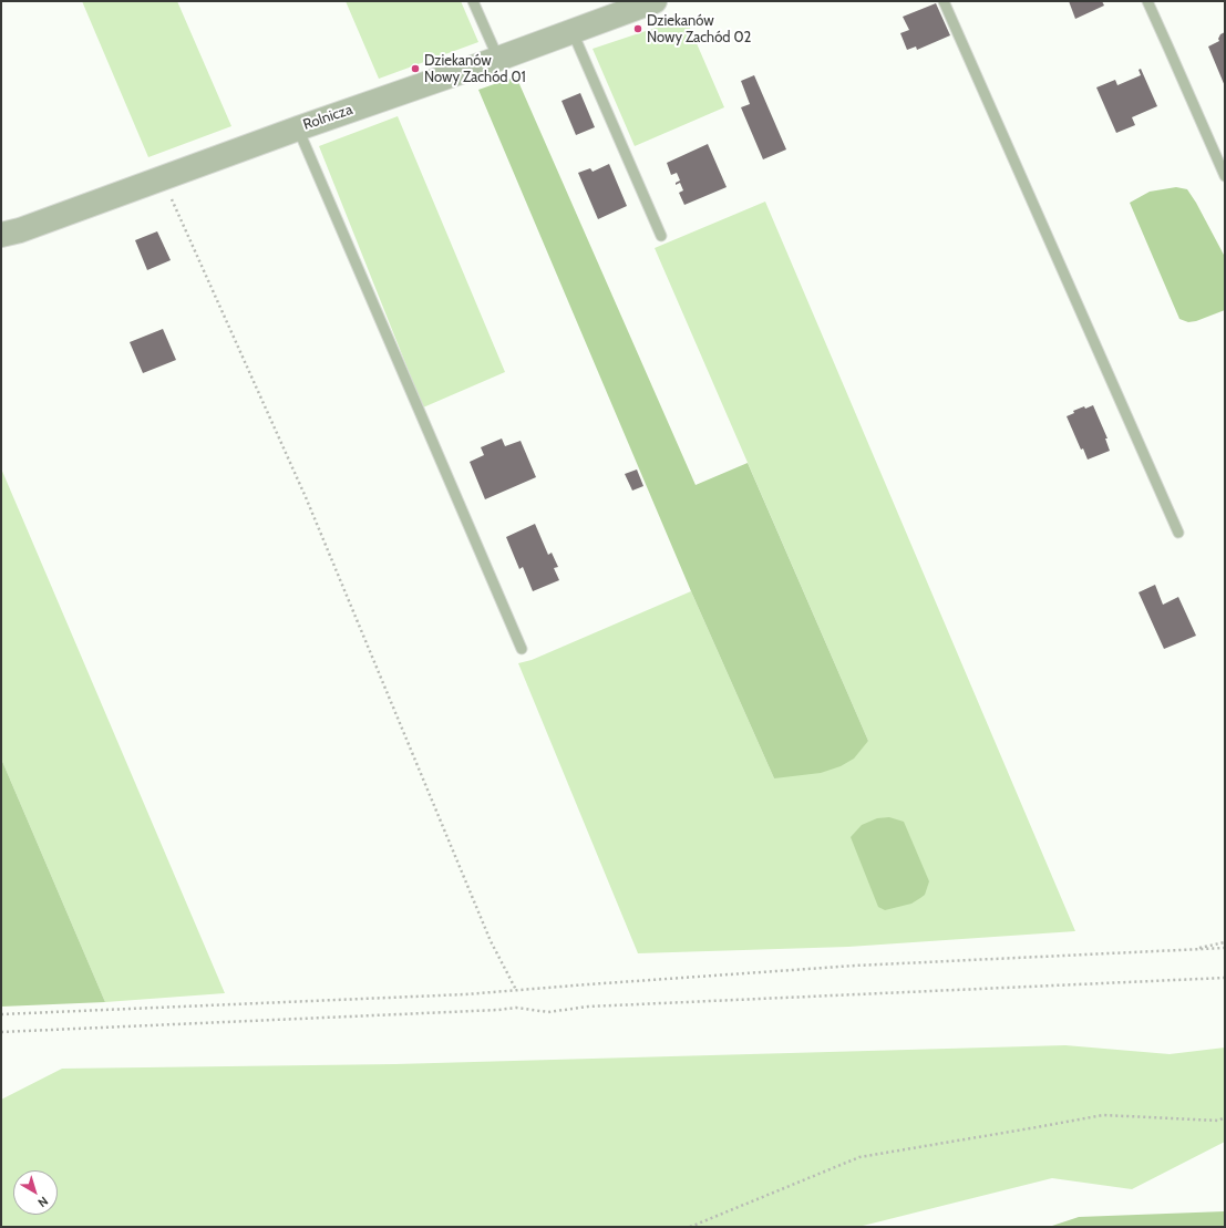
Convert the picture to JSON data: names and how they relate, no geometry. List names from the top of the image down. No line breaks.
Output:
{"streets":{"street":["Rolnicza"]},"places":["Dziekanów Nowy Zachód 02","Dziekanów Nowy Zachód 01"],"north":"bottom right"}
